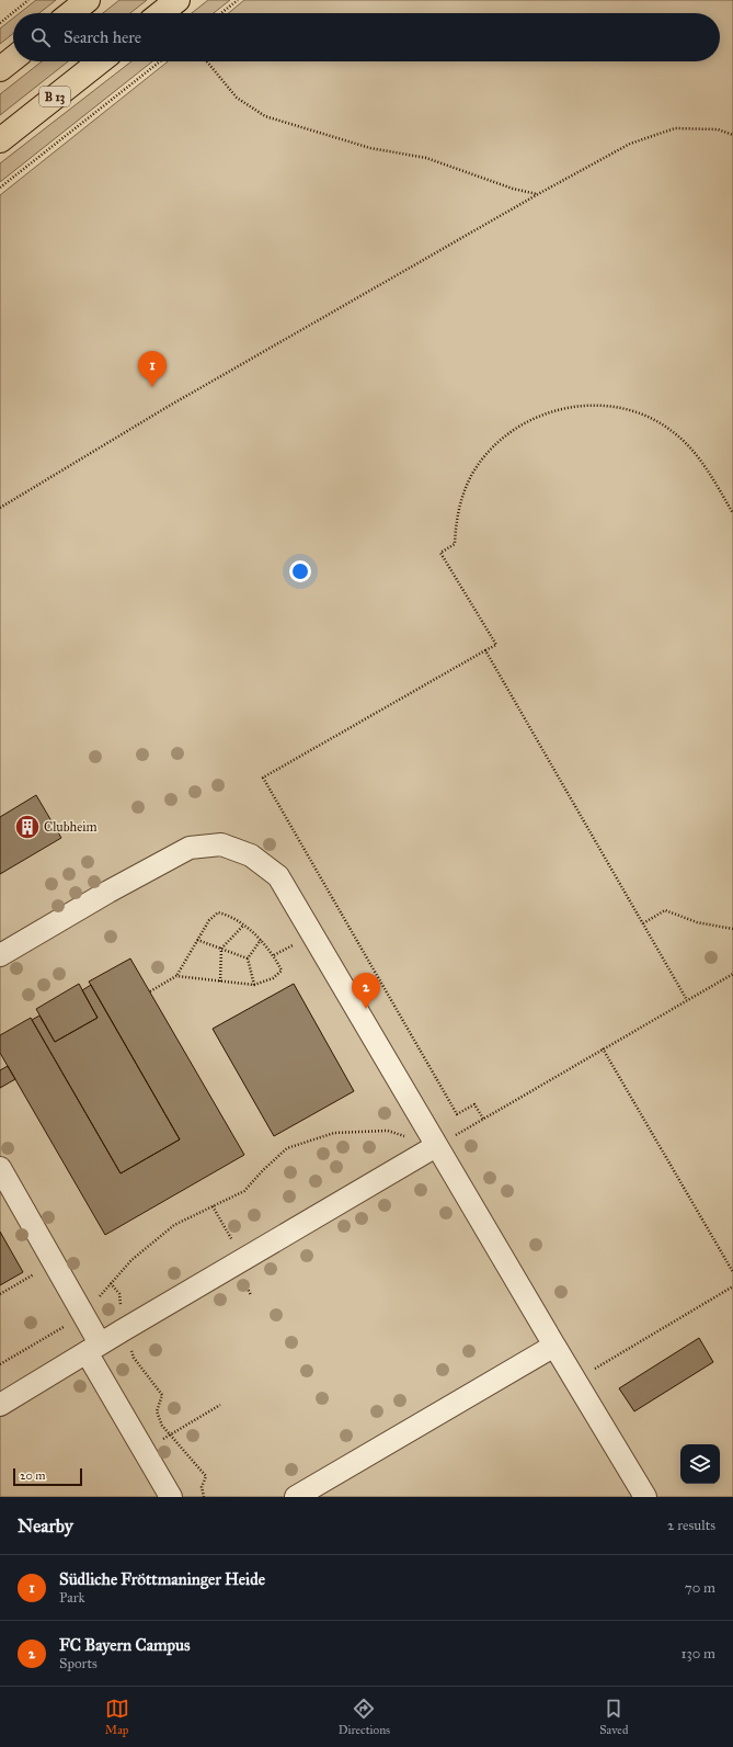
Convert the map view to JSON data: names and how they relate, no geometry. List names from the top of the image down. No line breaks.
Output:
{"streets":{"main road":["B 13"]},"places":{"building":["Clubheim"]},"scale_bar":"20 m","page":{"search":"Search here","pins":["1","2"],"scale":"20 m","heading":["Nearby","2 results"],"list":[{"mark":"1","name":"Südliche Fröttmaninger Heide","note":"Park","value":"70 m"},{"mark":"2","name":"FC Bayern Campus","note":"Sports","value":"130 m"}],"nav":["Map","Directions","Saved"]}}
